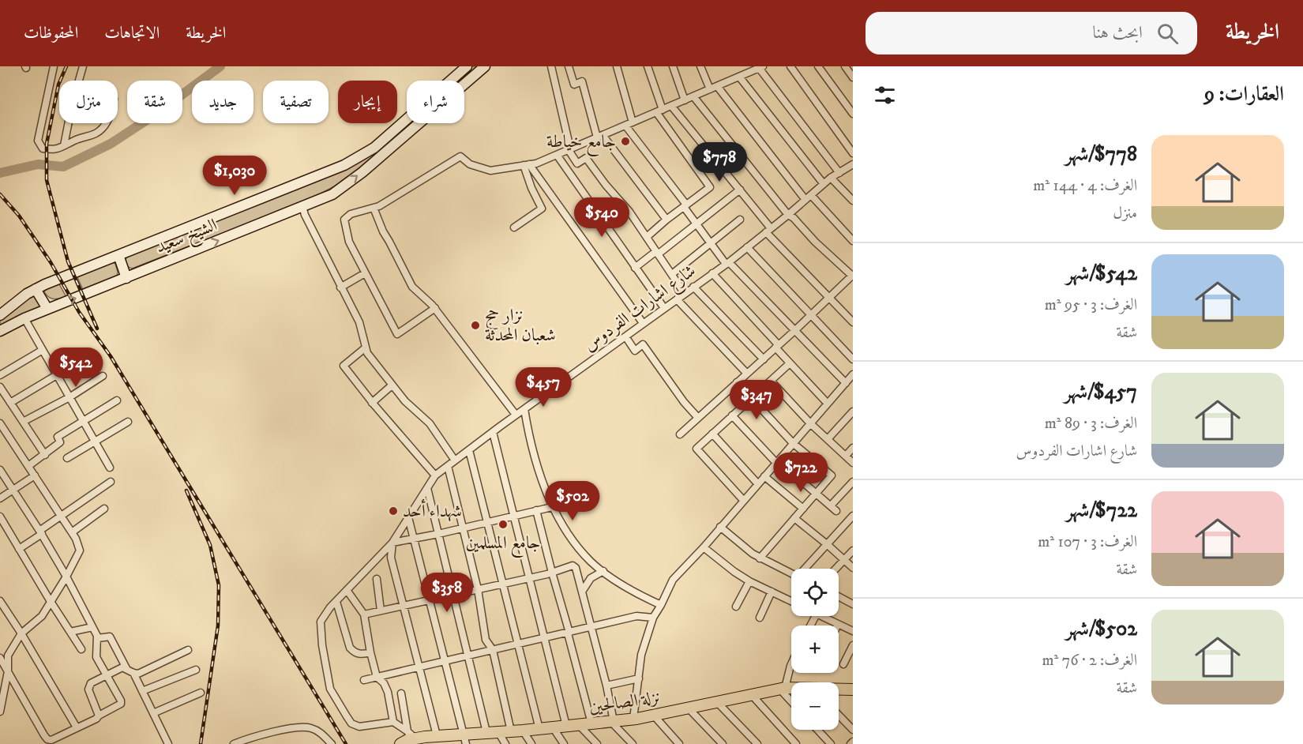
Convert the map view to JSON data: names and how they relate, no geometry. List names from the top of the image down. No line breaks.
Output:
{"streets":{"main road":["الشيخ سعيد","نزلة الصالحين"],"street":["شارع اشارات الفردوس"]},"places":["جامع خياطة","نزار حج شعبان المحدثة","شهداء أحد","جامع المسلمين"],"page":{"header":"الخريطة","search":"ابحث هنا","nav":["الخريطة","الاتجاهات","المحفوظات"],"heading":"العقارات: 9","chip":["شراء","إيجار","تصفية","جديد","شقة","منزل"],"list":[{"name":"$778/شهر","note":"الغرف: 4 · 144 m² · منزل"},{"name":"$542/شهر","note":"الغرف: 3 · 95 m² · شقة"},{"name":"$457/شهر","note":"الغرف: 3 · 89 m² · شارع اشارات الفردوس"},{"name":"$722/شهر","note":"الغرف: 3 · 107 m² · شقة"},{"name":"$502/شهر","note":"الغرف: 2 · 76 m² · شقة"}],"price":["$778","$1,030","$540","$542","$457","$347","$722","$502","$358"],"map_buttons":["+","−"]}}
